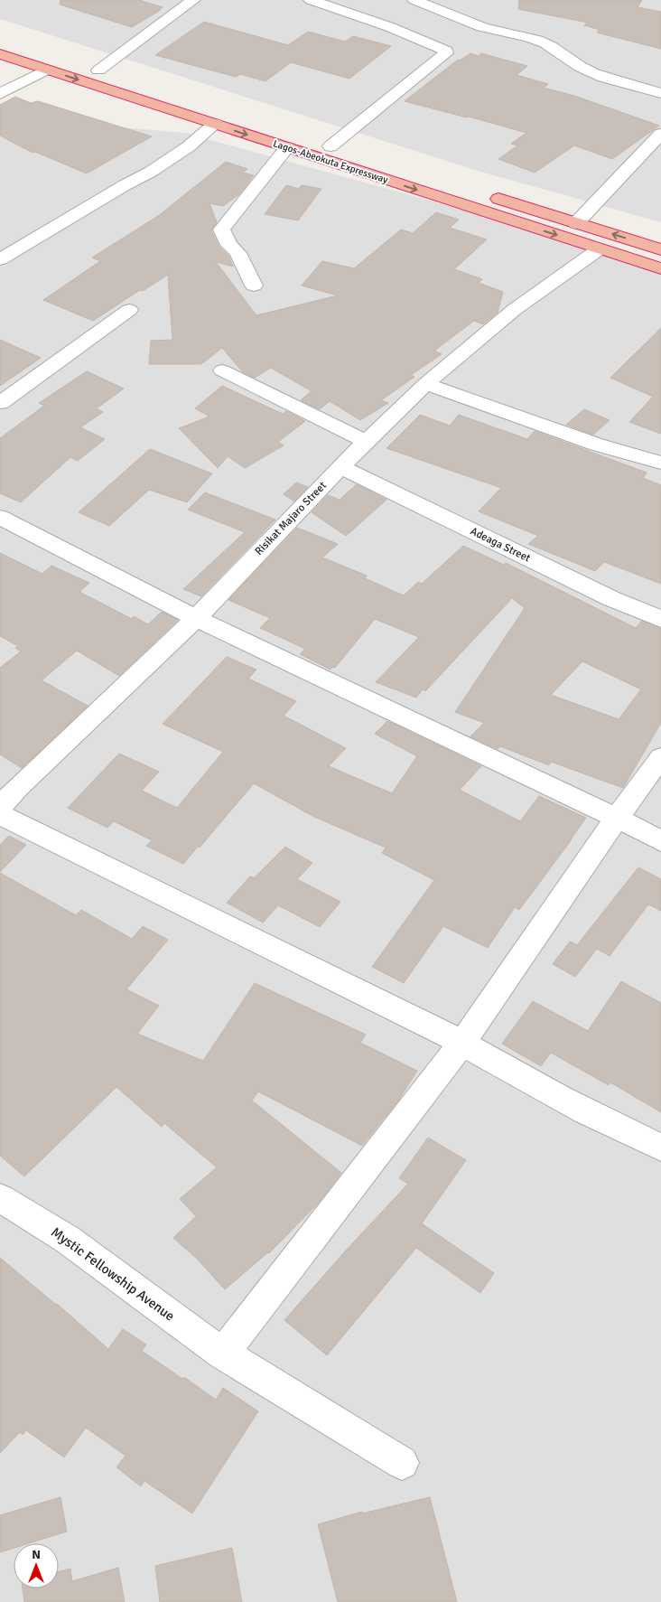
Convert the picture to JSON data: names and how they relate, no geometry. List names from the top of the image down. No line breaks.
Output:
{"streets":{"highway":["Lagos-Abeokuta Expressway"],"street":["Risikat Majaro Street","Adeaga Street","Mystic Fellowship Avenue"]},"crossings":[["Lagos-Abeokuta Expressway","Risikat Majaro Street"],["Risikat Majaro Street","Adeaga Street"]],"north":"top"}
